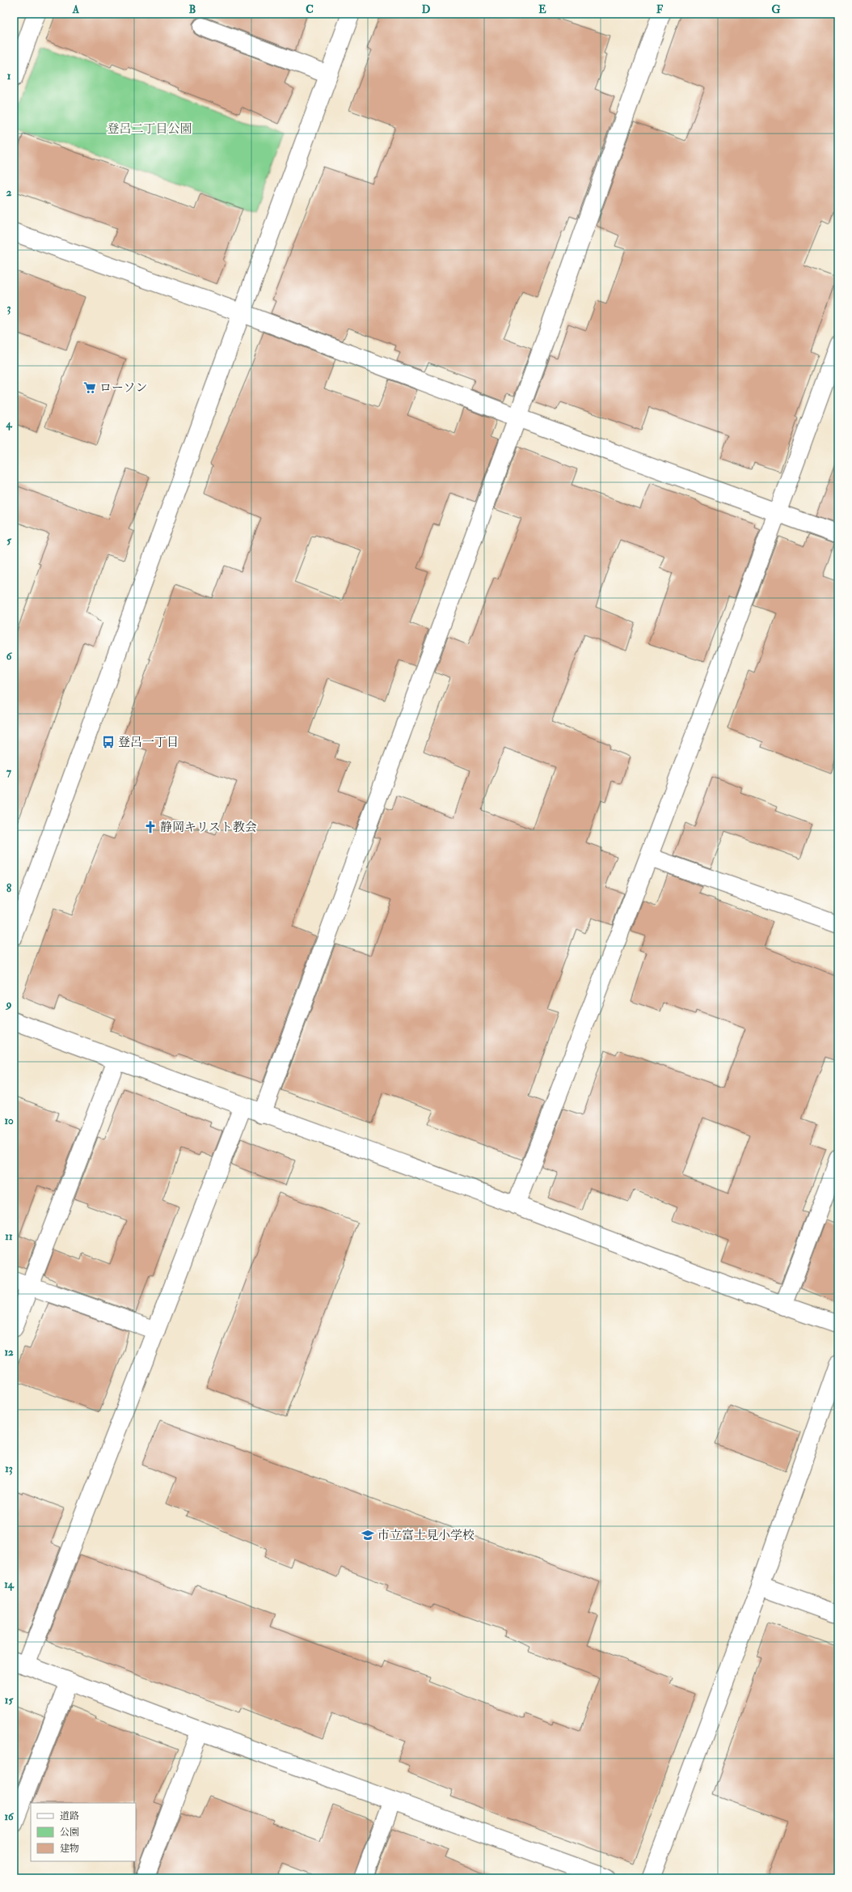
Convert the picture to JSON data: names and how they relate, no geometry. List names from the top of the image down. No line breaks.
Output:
{"parks":["登呂二丁目公園"],"places":{"supermarket":["ローソン"],"bus stop":["登呂一丁目"],"church":["静岡キリスト教会"],"school or university":["市立富士見小学校"]},"legend":["道路","公園","建物"],"grid":{"columns":["A","B","C","D","E","F","G"],"rows":["1","2","3","4","5","6","7","8","9","10","11","12","13","14","15","16"]}}
